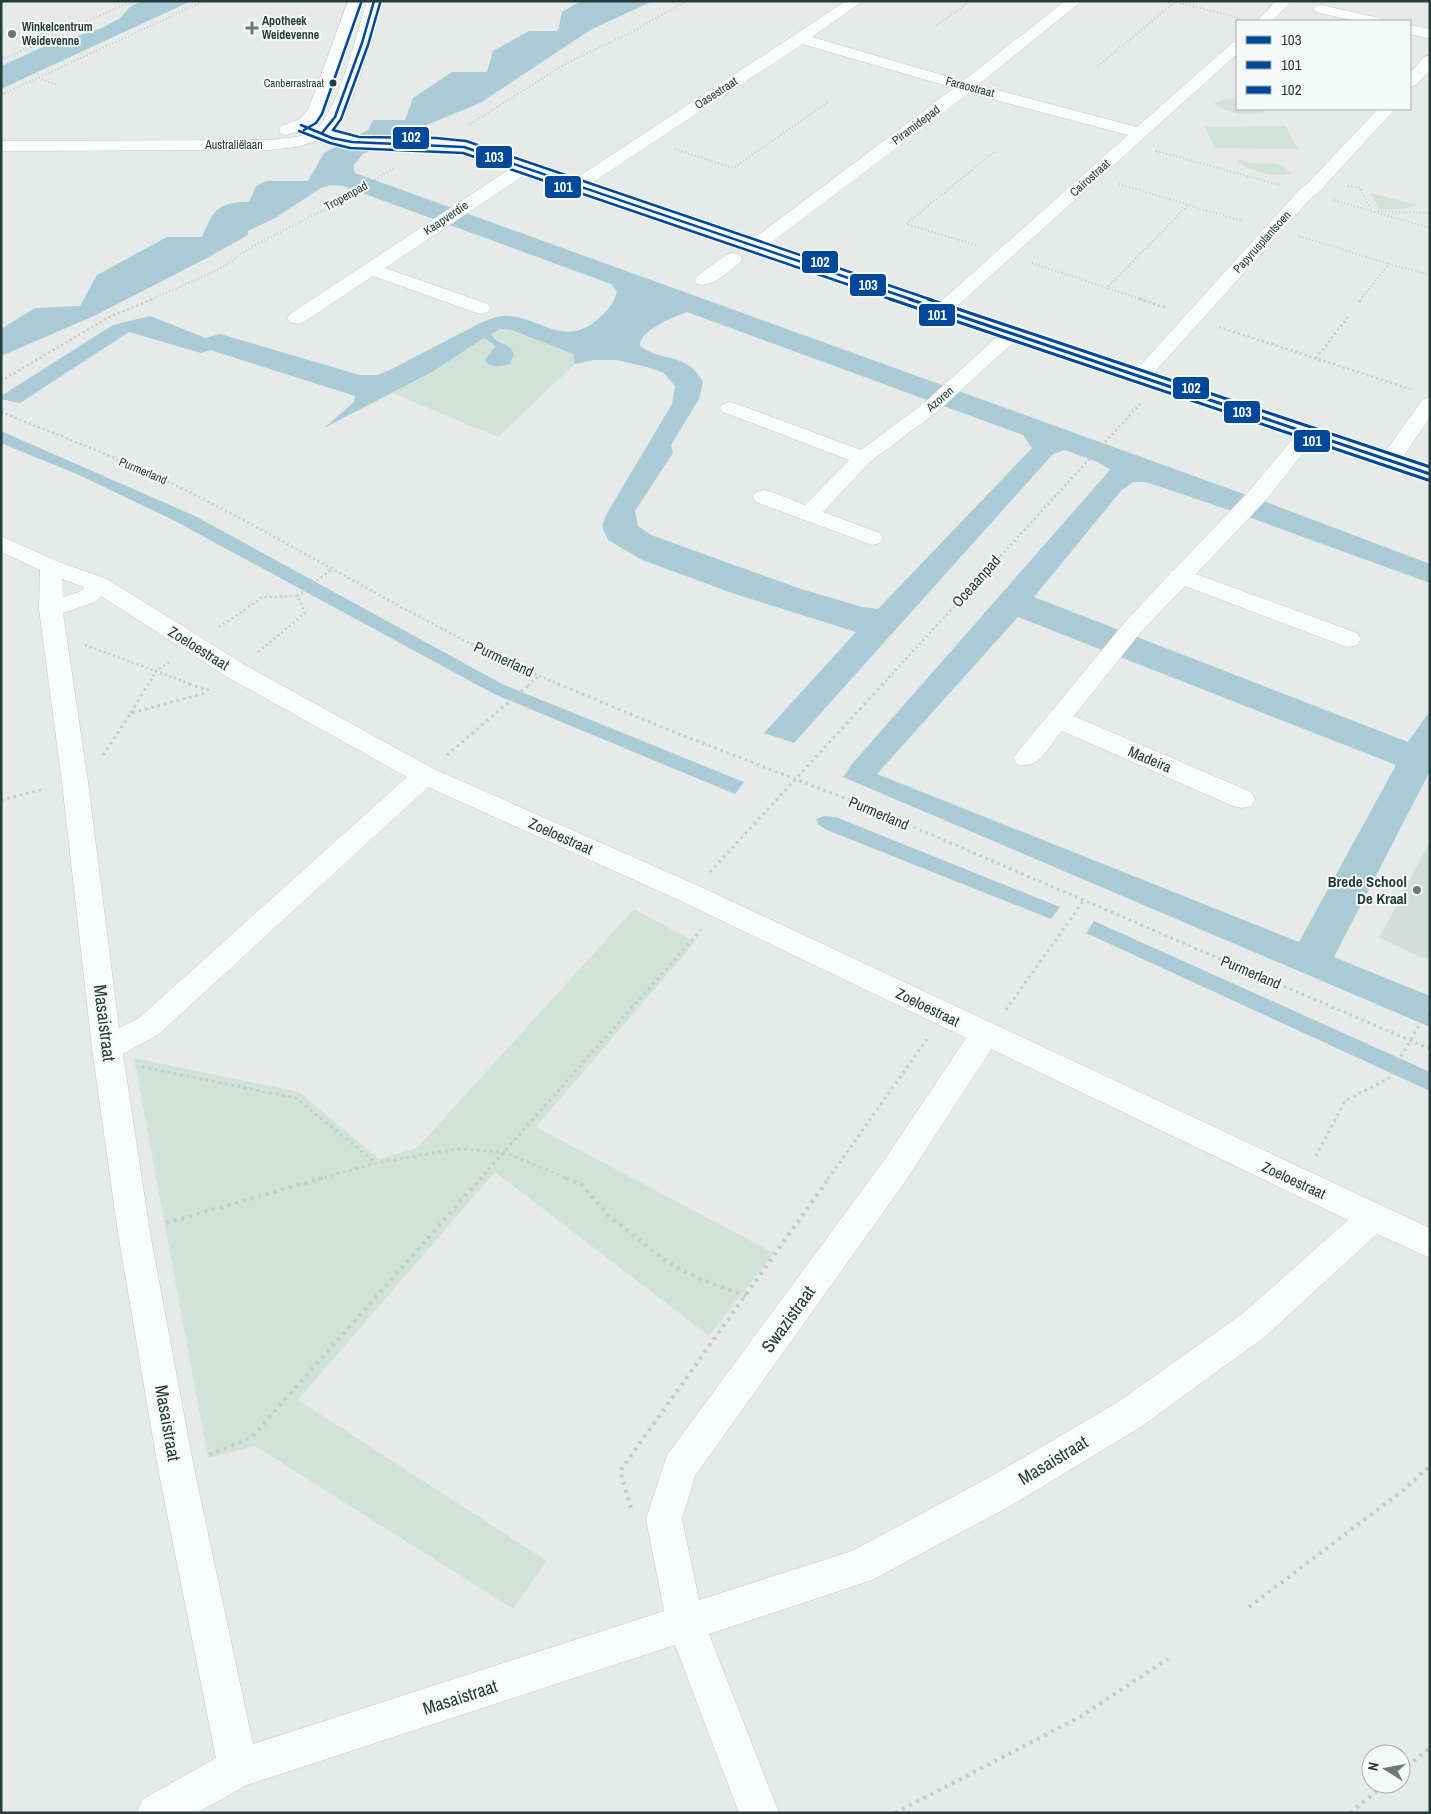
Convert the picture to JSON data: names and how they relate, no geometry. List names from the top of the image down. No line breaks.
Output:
{"streets":{"street":["Faraostraat","Oasestraat","Piramidepad","Australiëlaan","Cairostraat","Kaapverdie","Papyrusplantsoen","Azoren","Zoeloestraat","Madeira","Masaistraat","Swazistraat"],"path":["Tropenpad","Purmerland","Oceaanpad"]},"crossings":[["Faraostraat","Oasestraat"],["Faraostraat","Piramidepad"],["Faraostraat","Cairostraat"],["Purmerland","Oceaanpad"],["Oceaanpad","Zoeloestraat"],["Zoeloestraat","Masaistraat"],["Zoeloestraat","Swazistraat"],["Masaistraat","Swazistraat"]],"places":{"health":["Apotheek Weidevenne"],"other":["Winkelcentrum Weidevenne","Canberrastraat","Brede School De Kraal"]},"lines":["transit line 103","transit line 101","transit line 102"],"legend":["103","101","102"],"north":"left"}
